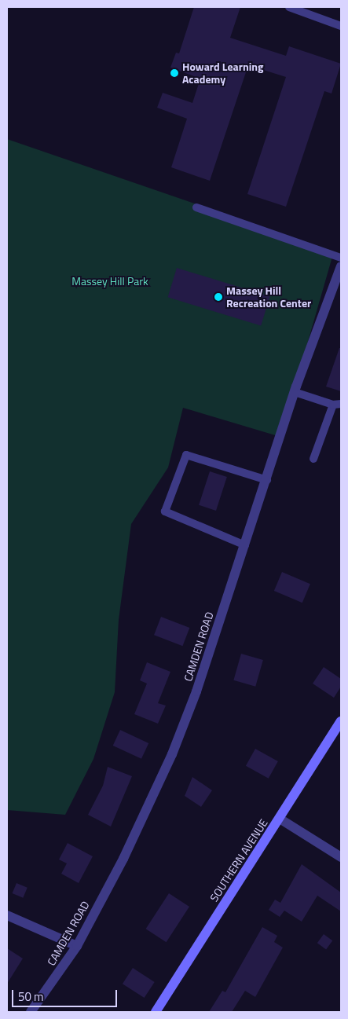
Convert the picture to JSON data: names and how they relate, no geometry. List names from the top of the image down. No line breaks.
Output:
{"streets":{"main road":["SOUTHERN AVENUE"],"street":["CAMDEN ROAD"]},"parks":["Massey Hill Park"],"places":["Howard Learning Academy","Massey Hill Recreation Center"],"scale_bar":"50 m"}
